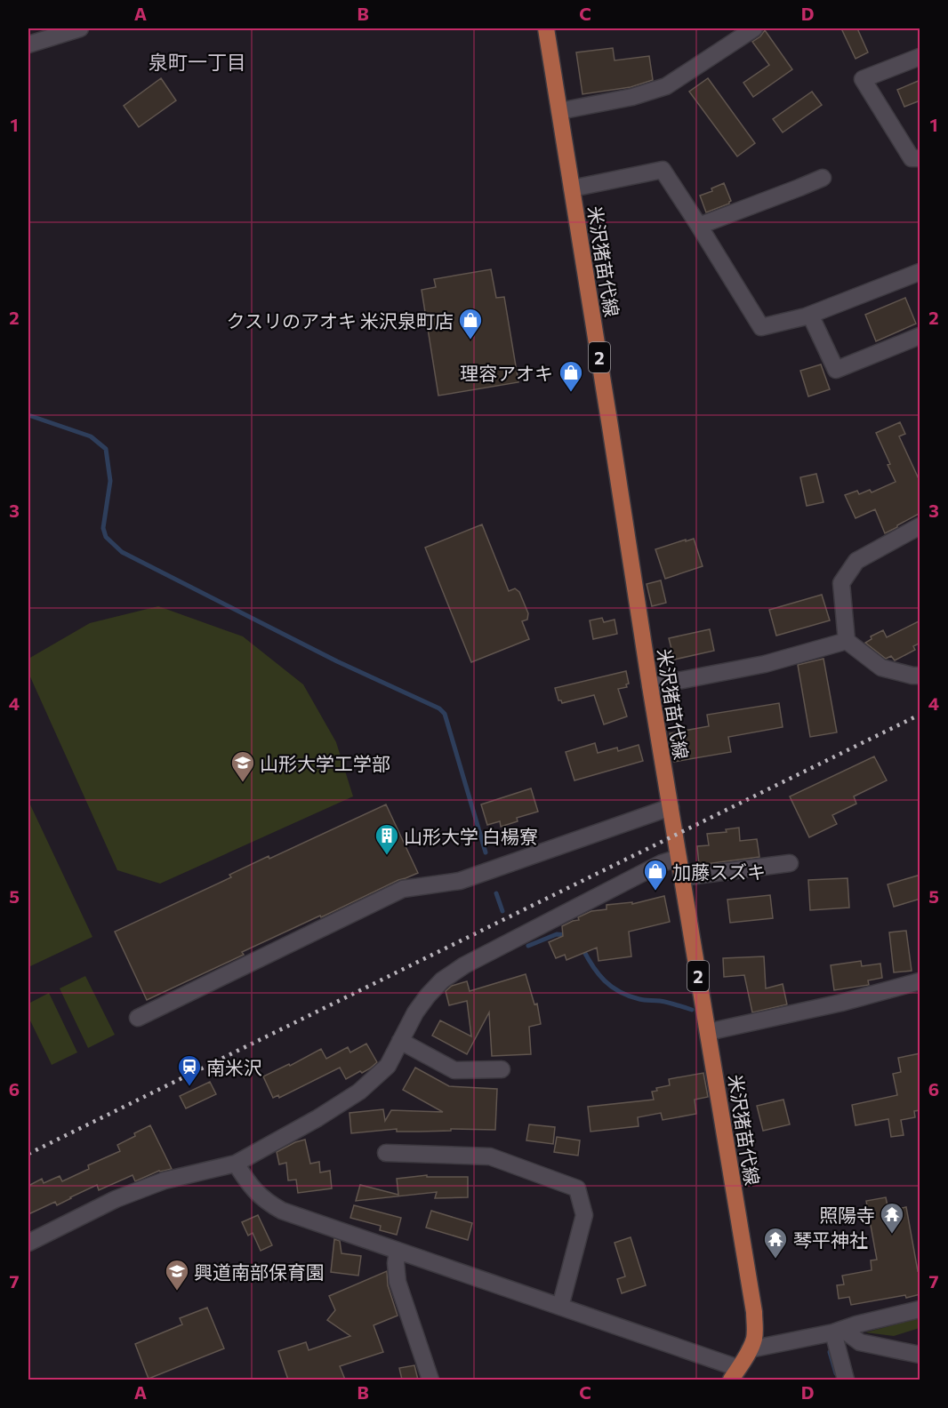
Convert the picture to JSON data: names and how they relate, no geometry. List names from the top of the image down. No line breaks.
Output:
{"streets":{"main road":["米沢猪苗代線","2"]},"districts":["泉町一丁目"],"places":{"shop":["クスリのアオキ 米沢泉町店","理容アオキ","加藤スズキ"],"school or university":["山形大学工学部","興道南部保育園"],"building":["山形大学 白楊寮"],"station":["南米沢"],"temple":["照陽寺","琴平神社"]},"grid":{"columns":["A","B","C","D"],"rows":["1","2","3","4","5","6","7"]}}
